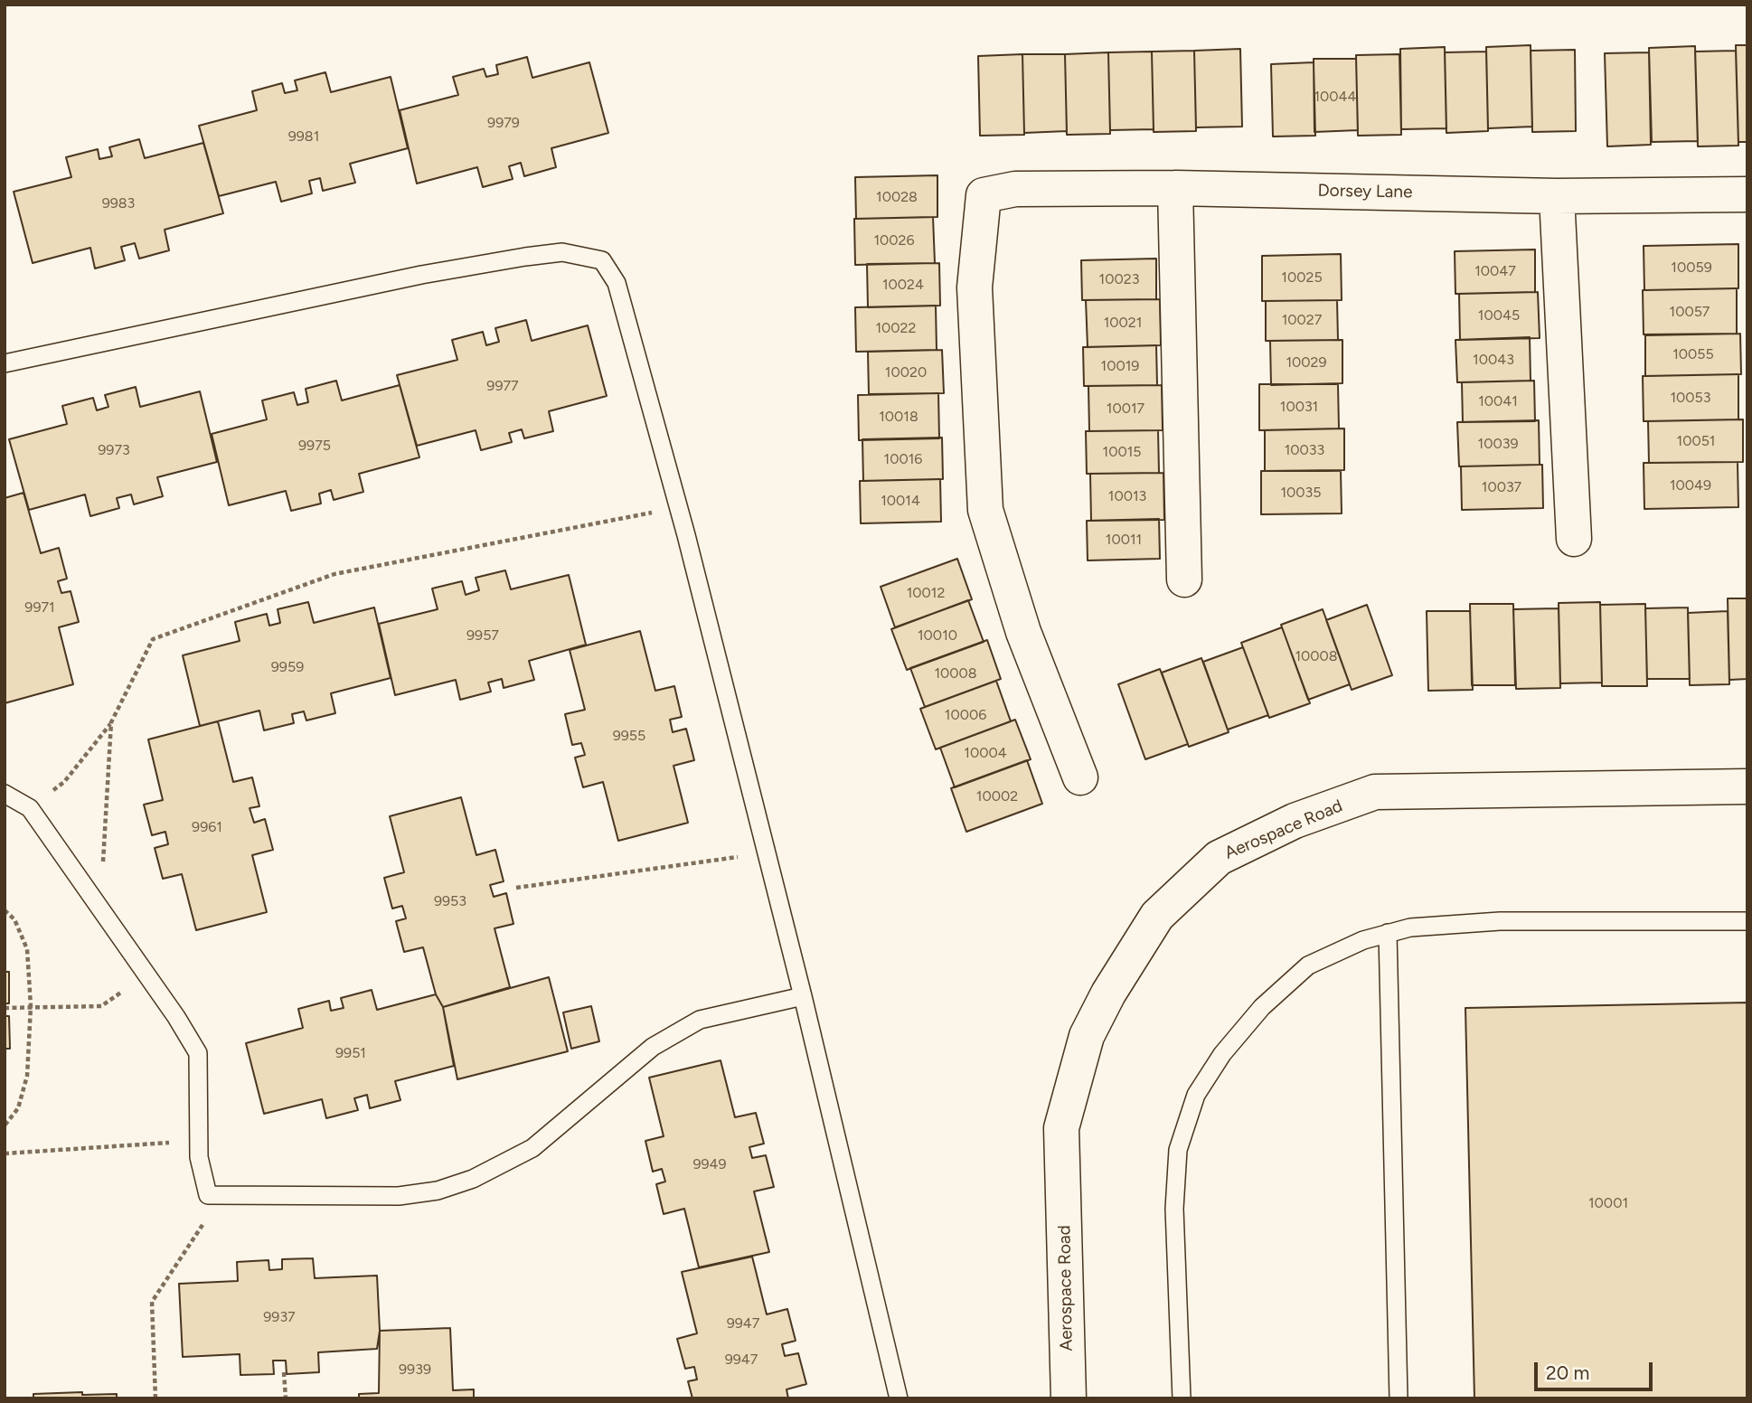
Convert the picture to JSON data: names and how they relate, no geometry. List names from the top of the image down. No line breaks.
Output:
{"streets":{"street":["Dorsey Lane","Aerospace Road"]},"house_numbers":["10044","9979","9981","10028","9983","10026","10059","10047","10025","10023","10024","10057","10045","10027","10021","10022","10055","10043","10029","10019","10020","9977","10053","10041","10031","10017","10018","10051","10039","9975","9973","10033","10015","10016","10049","10037","10035","10013","10014","10011","10012","9971","9957","10010","10008","9959","10008","10006","9955","10004","10002","9961","9953","9951","9949","10001","9937","9947","9947","9939"],"scale_bar":"20 m"}
